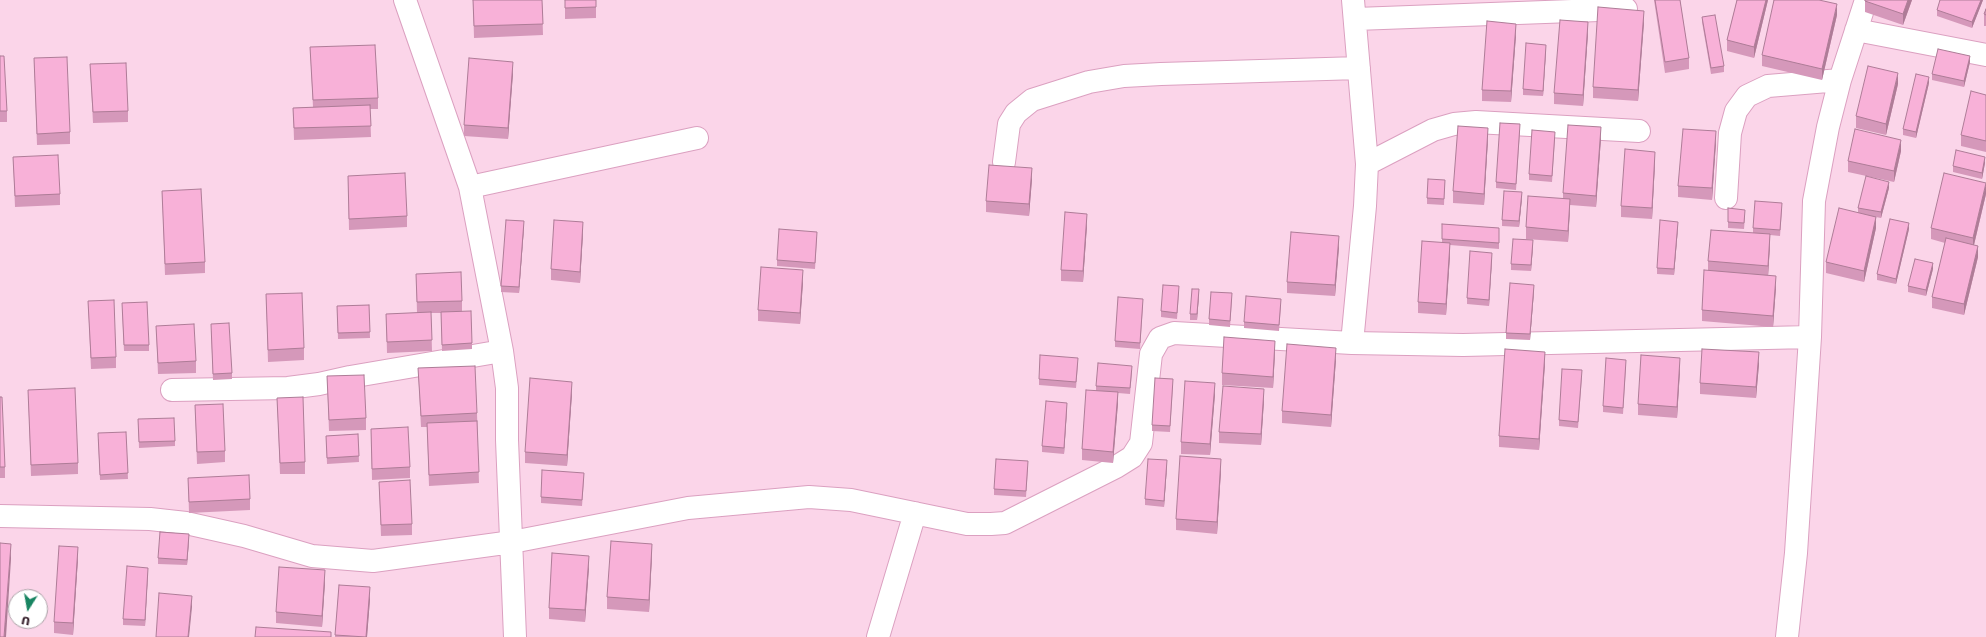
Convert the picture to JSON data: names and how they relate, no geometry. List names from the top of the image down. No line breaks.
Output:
{"north":"bottom"}
